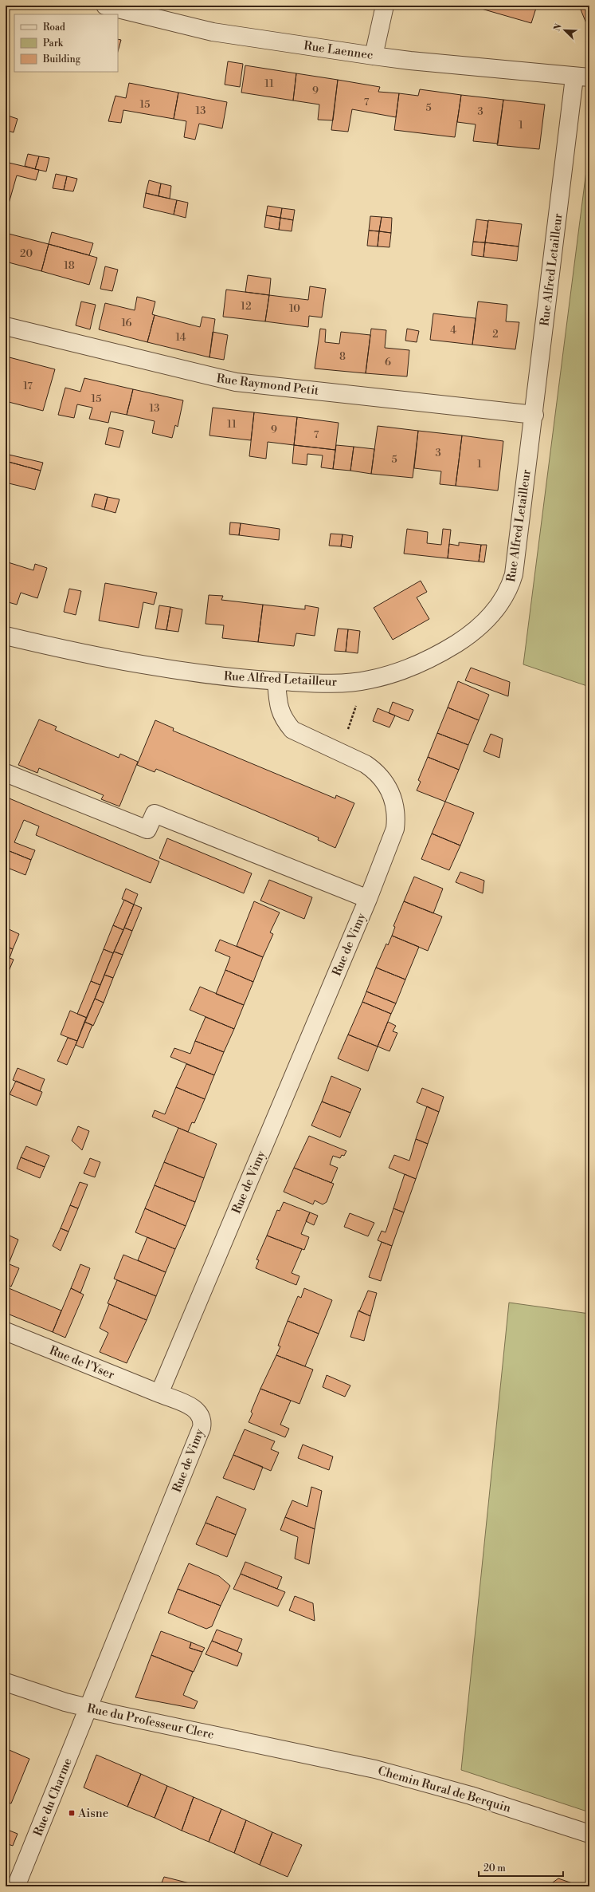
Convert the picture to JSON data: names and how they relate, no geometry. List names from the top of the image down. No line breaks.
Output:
{"streets":{"street":["Rue Laennec","Rue Alfred Letailleur","Rue Raymond Petit","Rue de Vimy","Rue de l'Yser","Rue du Professeur Clerc","Chemin Rural de Berquin","Rue du Charme"]},"crossings":[["Rue Laennec","Rue Alfred Letailleur"],["Rue Alfred Letailleur","Rue Raymond Petit"],["Rue Alfred Letailleur","Rue de Vimy"],["Rue de Vimy","Rue de l'Yser"],["Rue de Vimy","Rue du Professeur Clerc"],["Rue de Vimy","Rue du Charme"],["Rue du Professeur Clerc","Chemin Rural de Berquin"],["Rue du Professeur Clerc","Rue du Charme"]],"places":{"transit":["Aisne"]},"house_numbers":["11","9","7","15","5","13","3","1","20","18","12","10","16","4","2","14","8","6","17","15","13","11","9","7","3","5","1"],"legend":["Road","Park","Building"],"scale_bar":"20 m","north":"top left"}
